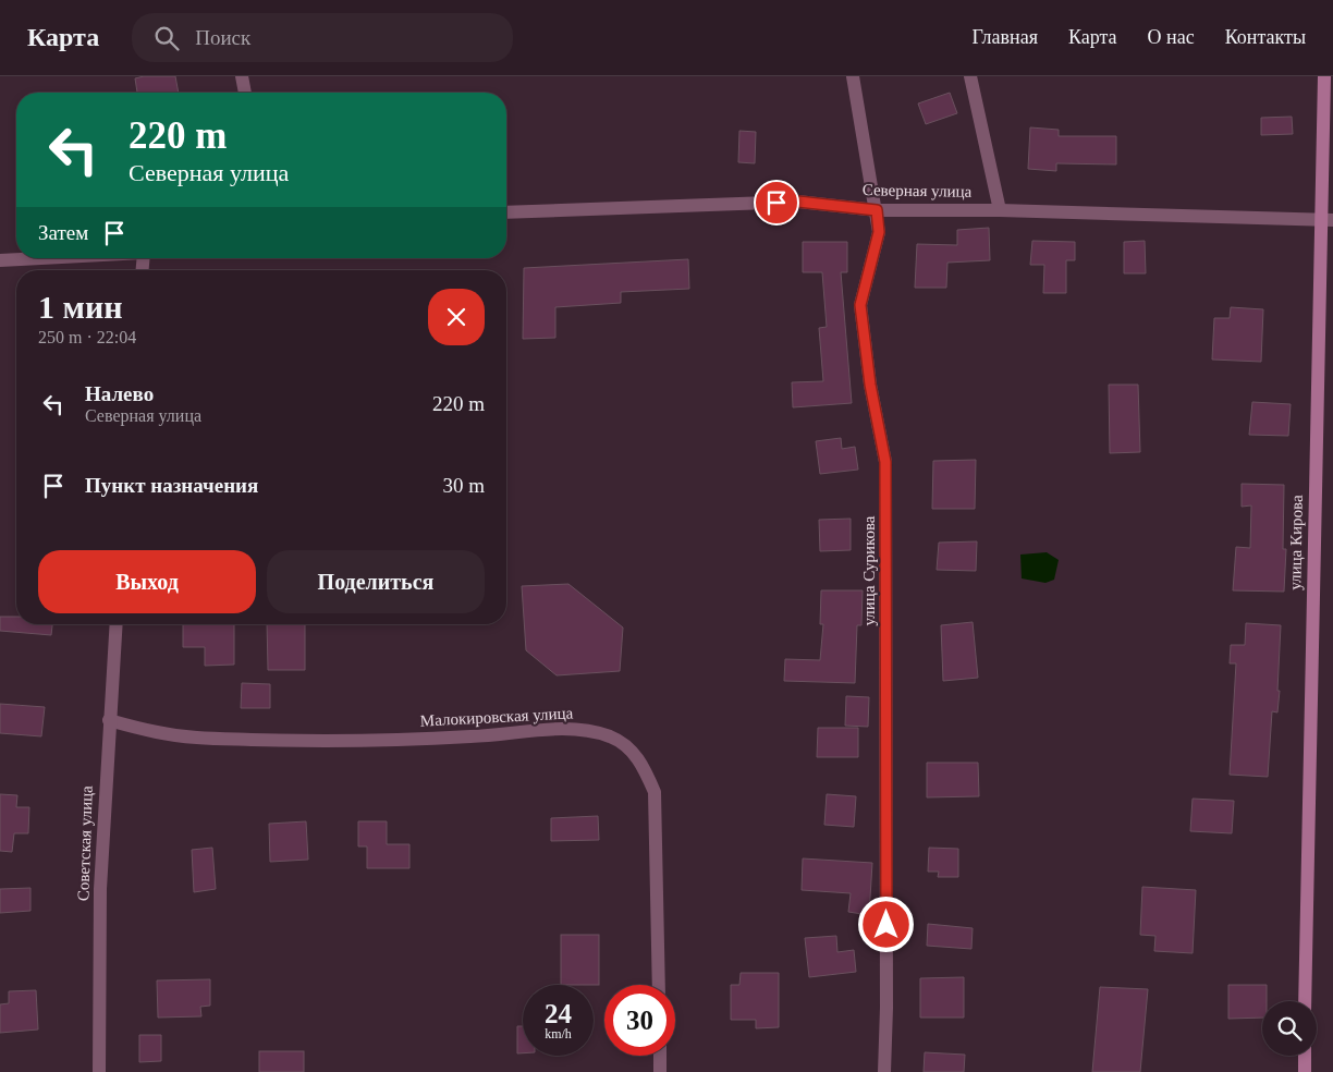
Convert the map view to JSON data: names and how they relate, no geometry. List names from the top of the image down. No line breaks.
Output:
{"streets":{"street":["Северная улица","улица Кирова","улица Сурикова","Малокировская улица","Советская улица"]},"crossings":[["Северная улица","улица Кирова"],["Северная улица","улица Сурикова"],["Малокировская улица","Советская улица"]],"page":{"header":"Карта","search":"Поиск","nav":["Главная","Карта","О нас","Контакты"],"turn":["220 m","Северная улица"],"then":"Затем","heading":["1 мин","250 m · 22:04"],"list":[{"name":"Налево","note":"Северная улица","value":"220 m"},{"name":"Пункт назначения","value":"30 m"}],"buttons":["Выход","Поделиться"],"speed":"24 km/h","limit":"30"}}
